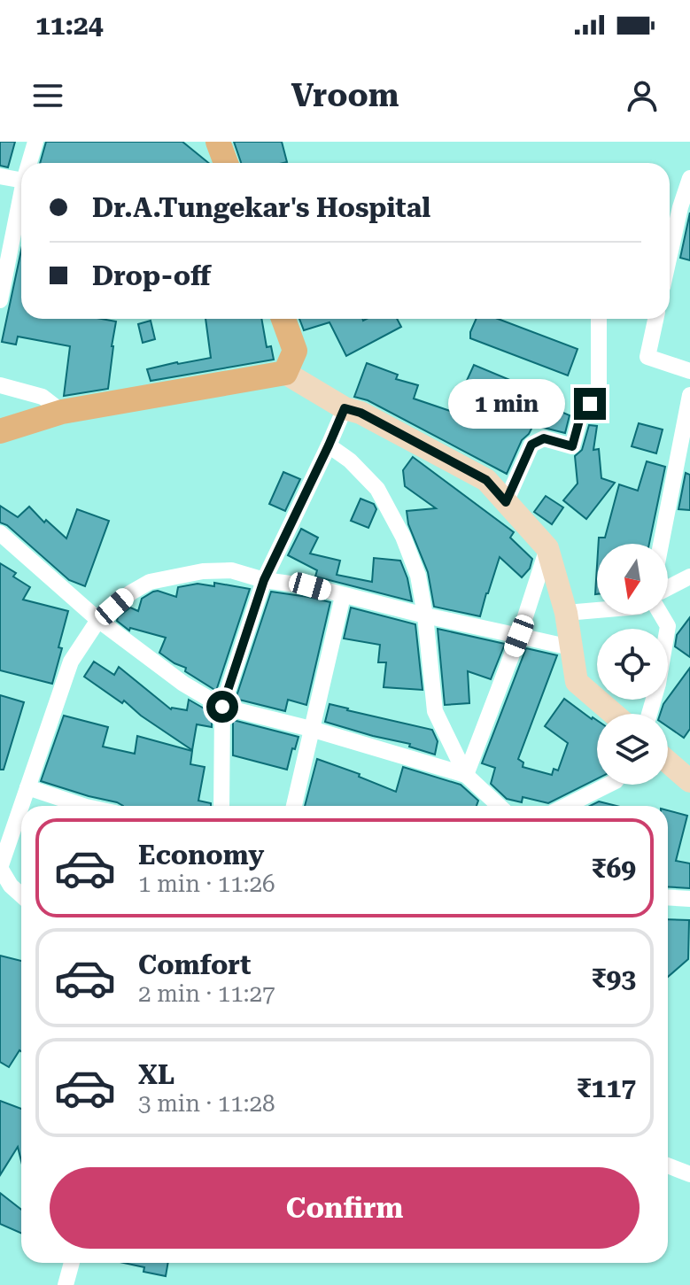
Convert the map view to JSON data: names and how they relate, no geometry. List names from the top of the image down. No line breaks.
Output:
{"north":"bottom","page":{"status":"11:24","header":"Vroom","banner":["Dr.A.Tungekar's Hospital","Drop-off"],"bubble":"1 min","list":[{"name":"Economy","note":"1 min · 11:26","value":"₹69"},{"name":"Comfort","note":"2 min · 11:27","value":"₹93"},{"name":"XL","note":"3 min · 11:28","value":"₹117"}],"buttons":"Confirm"}}
